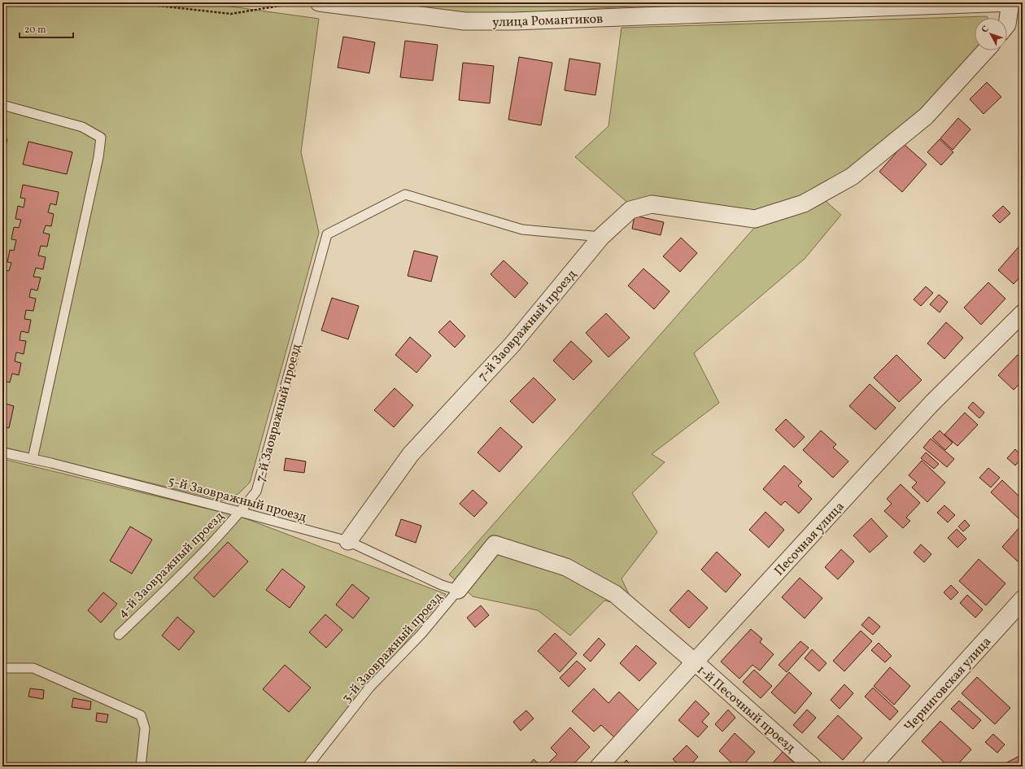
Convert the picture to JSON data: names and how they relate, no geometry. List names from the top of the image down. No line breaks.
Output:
{"streets":{"street":["улица Романтиков","7-й Заовражный проезд","Песочная улица","Черниговская улица","1-й Песочный проезд"],"lane":["5-й Заовражный проезд","4-й Заовражный проезд","3-й Заовражный проезд"]},"crossings":[["7-й Заовражный проезд","5-й Заовражный проезд"],["7-й Заовражный проезд","4-й Заовражный проезд"],["5-й Заовражный проезд","4-й Заовражный проезд"],["5-й Заовражный проезд","3-й Заовражный проезд"],["5-й Заовражный проезд","1-й Песочный проезд"],["Песочная улица","1-й Песочный проезд"],["3-й Заовражный проезд","1-й Песочный проезд"]],"scale_bar":"20 m","north":"top left"}
